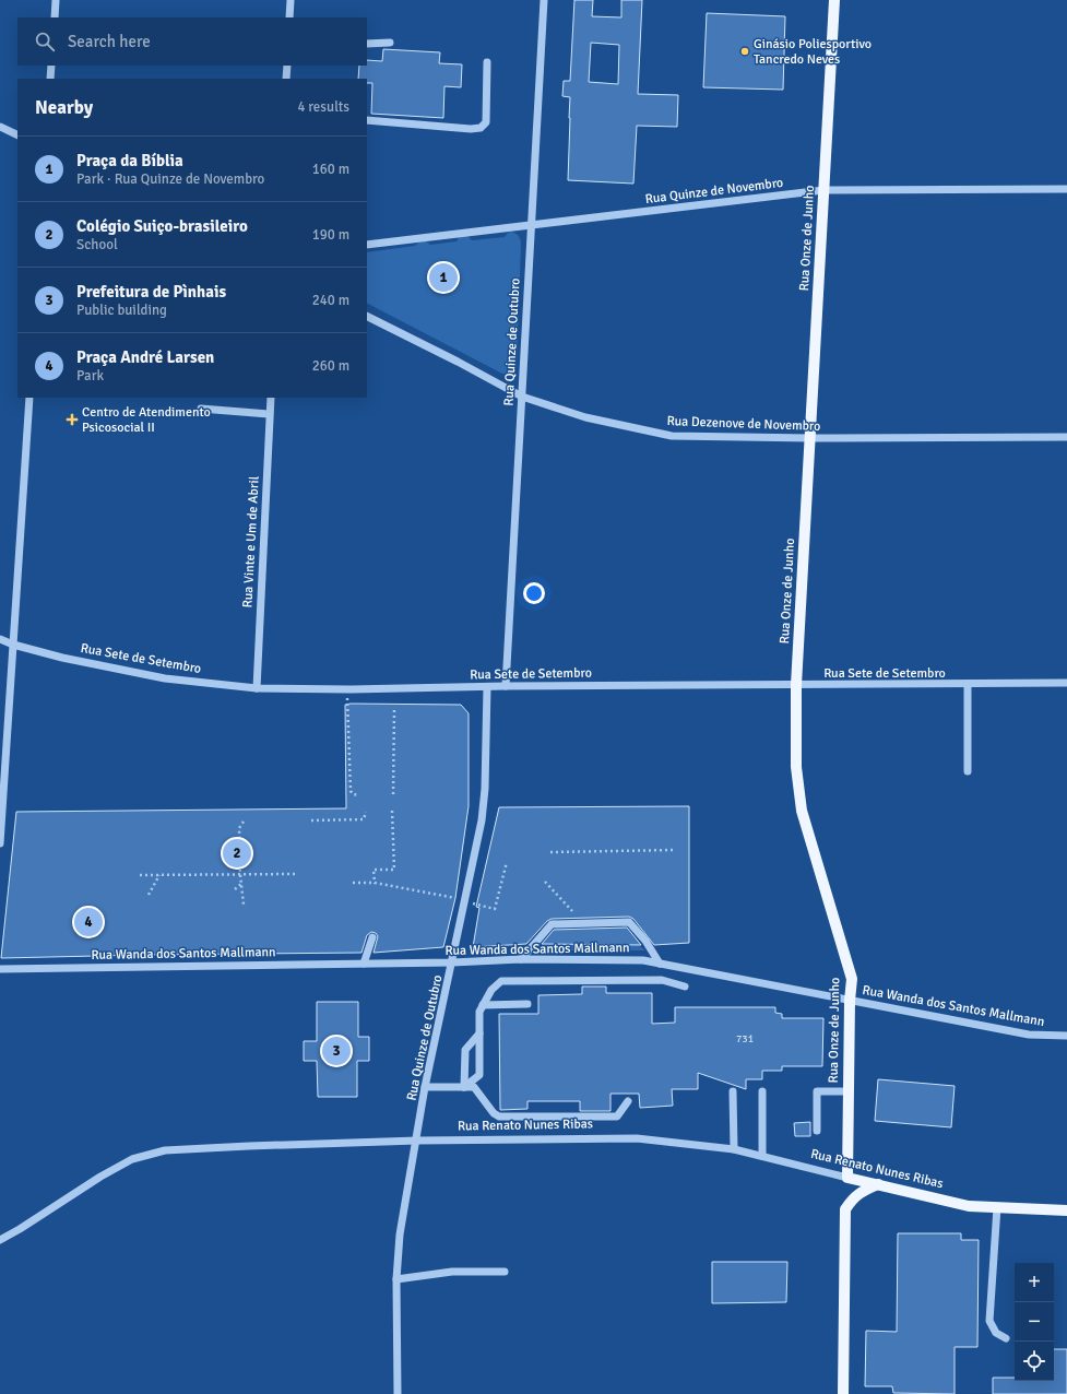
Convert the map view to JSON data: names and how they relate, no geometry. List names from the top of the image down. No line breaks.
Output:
{"streets":{"main road":["Rua Onze de Junho","Rua Renato Nunes Ribas"],"street":["Rua Quinze de Novembro","Rua Quinze de Outubro","Rua Dezenove de Novembro","Rua Vinte e Um de Abril","Rua Sete de Setembro","Rua Wanda dos Santos Mallmann"]},"crossings":[["Rua Quinze de Novembro","Rua Onze de Junho"],["Rua Quinze de Novembro","Rua Quinze de Outubro"],["Rua Onze de Junho","Rua Dezenove de Novembro"],["Rua Onze de Junho","Rua Sete de Setembro"],["Rua Onze de Junho","Rua Wanda dos Santos Mallmann"],["Rua Onze de Junho","Rua Renato Nunes Ribas"],["Rua Quinze de Outubro","Rua Dezenove de Novembro"],["Rua Quinze de Outubro","Rua Sete de Setembro"],["Rua Quinze de Outubro","Rua Wanda dos Santos Mallmann"],["Rua Quinze de Outubro","Rua Renato Nunes Ribas"],["Rua Vinte e Um de Abril","Rua Sete de Setembro"]],"places":{"other":["Ginásio Poliesportivo Tancredo Neves"],"health":["Centro de Atendimento Psicosocial II"]},"house_numbers":["731"],"page":{"search":"Search here","heading":["Nearby","4 results"],"list":[{"mark":"1","name":"Praça da Bíblia","note":"Park · Rua Quinze de Novembro","value":"160 m"},{"mark":"2","name":"Colégio Suiço-brasileiro","note":"School","value":"190 m"},{"mark":"3","name":"Prefeitura de Pìnhais","note":"Public building","value":"240 m"},{"mark":"4","name":"Praça André Larsen","note":"Park","value":"260 m"}],"pins":["1","2","4","3"],"map_buttons":["+","−"]}}
